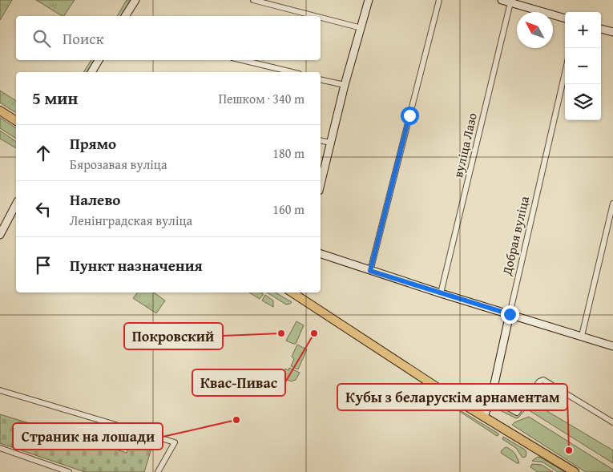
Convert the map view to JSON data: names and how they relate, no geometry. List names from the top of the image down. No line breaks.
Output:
{"streets":{"street":["вуліца Лазо","Добрая вуліца"]},"places":["Покровский","Квас-Пивас","Страник на лошади","Кубы з беларускім арнаментам"],"north":"top left","page":{"map_buttons":["+","−"],"search":"Поиск","heading":["5 мин","Пешком · 340 m"],"list":[["Прямо","Бярозавая вуліца","180 m"],["Налево","Ленінградская вуліца","160 m"],"Пункт назначения"]}}
